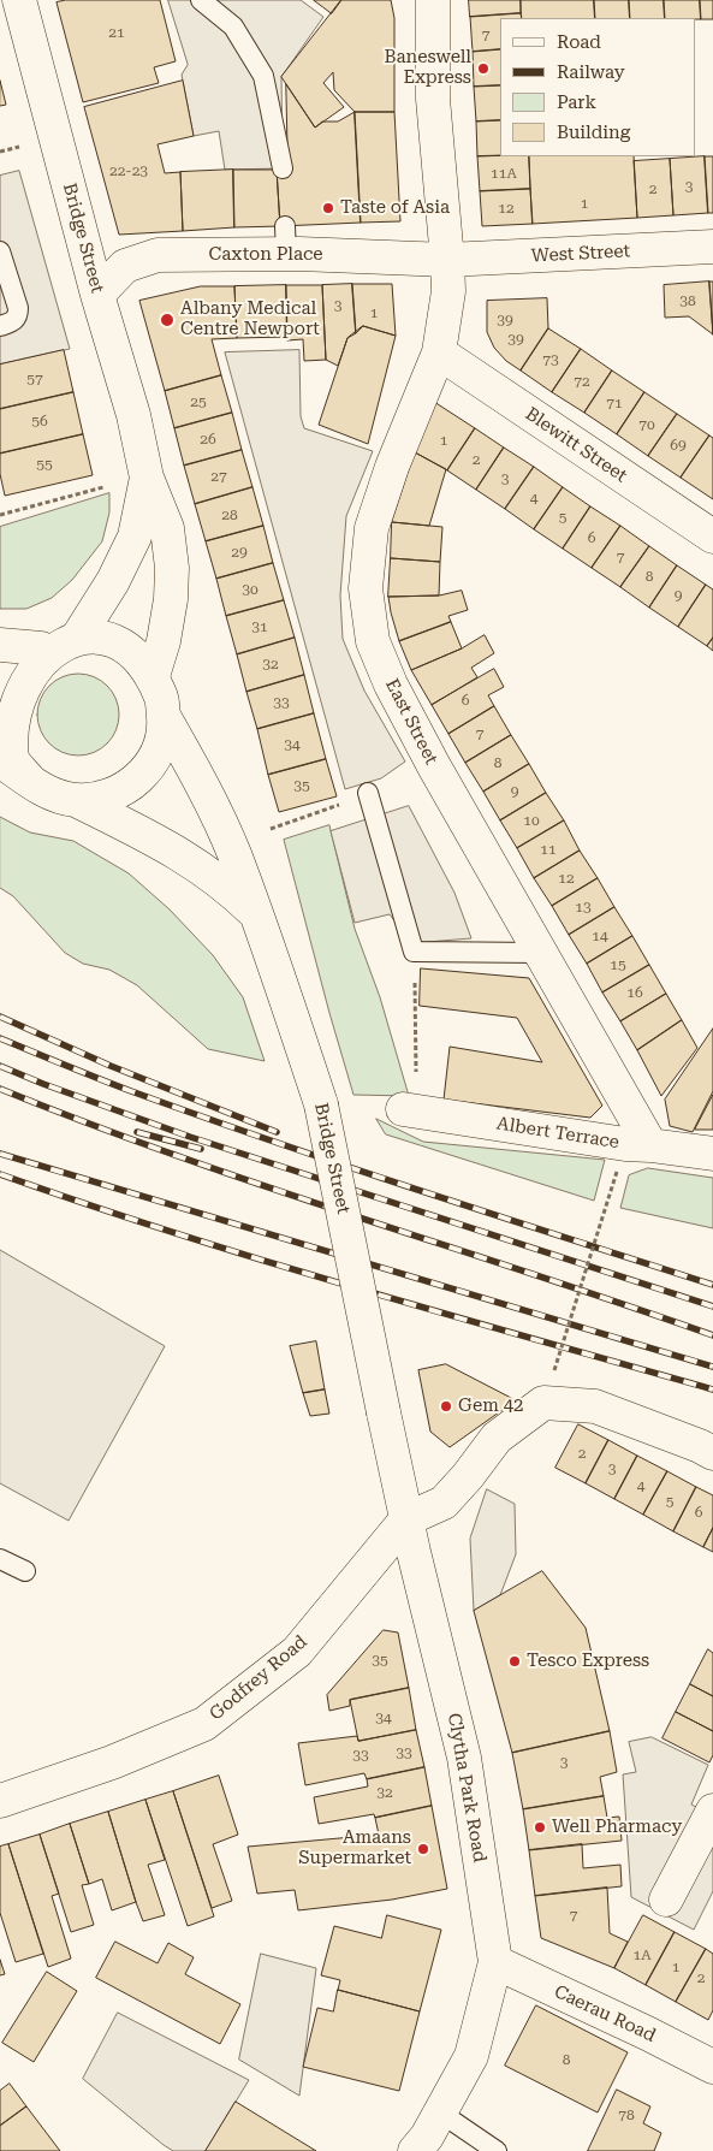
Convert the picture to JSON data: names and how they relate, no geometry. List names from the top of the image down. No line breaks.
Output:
{"streets":{"street":["Bridge Street","West Street","Caxton Place","Blewitt Street","East Street","Albert Terrace","Godfrey Road","Clytha Park Road","Caerau Road"]},"crossings":[["Bridge Street","Caxton Place"],["Bridge Street","Clytha Park Road"],["West Street","Caxton Place"],["West Street","East Street"],["Caxton Place","East Street"],["Blewitt Street","East Street"],["East Street","Albert Terrace"],["Godfrey Road","Clytha Park Road"],["Clytha Park Road","Caerau Road"]],"places":["Baneswell Express","Taste of Asia","Albany Medical Centre Newport","Gem 42","Tesco Express","Well Pharmacy","Amaans Supermarket"],"house_numbers":["21","7","22-23","11A","3","2","1","12","38","3","1","39","39","73","57","72","25","71","56","70","26","1","69","2","55","27","3","4","28","5","6","29","7","8","30","9","31","32","6","33","7","34","8","35","9","10","11","12","13","14","15","16","2","3","4","5","6","35","34","33","33","3","32","7","1A","1","2","8","78"],"legend":["Road","Railway","Park","Building"]}
